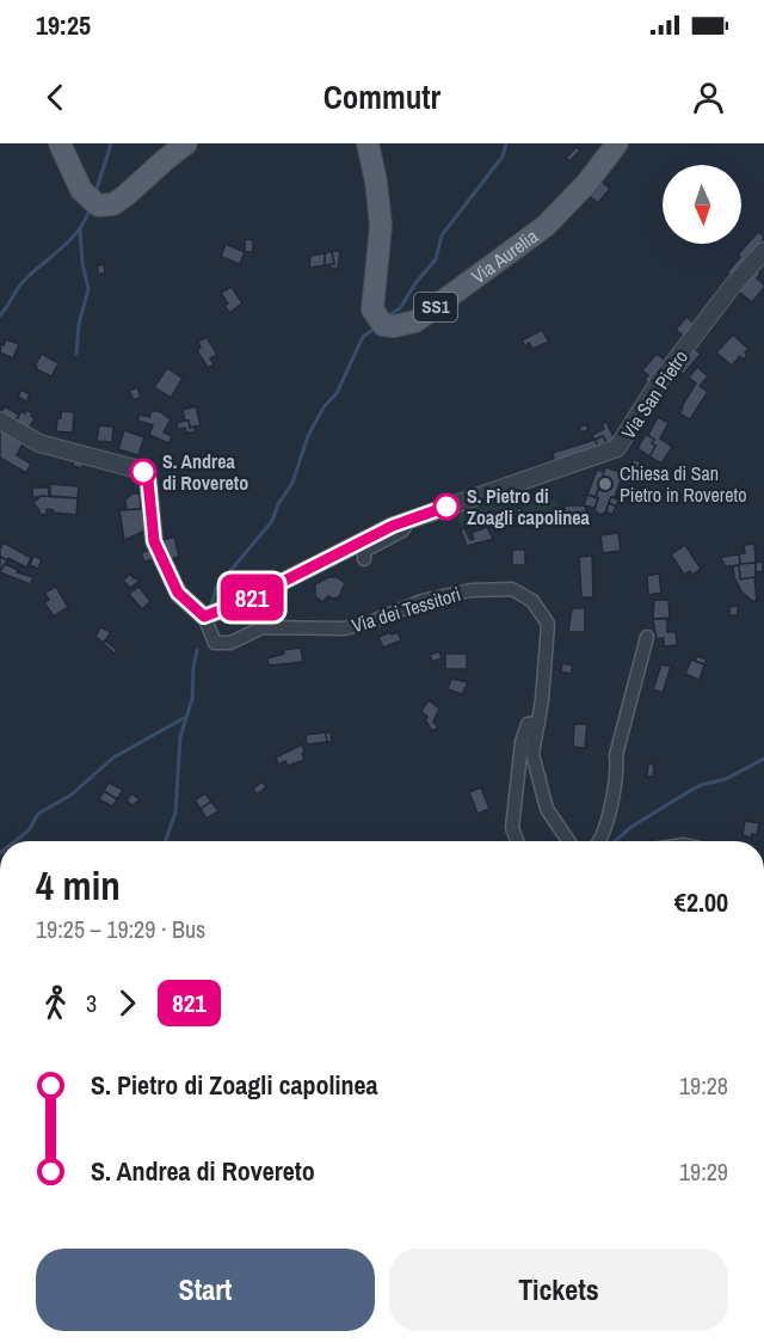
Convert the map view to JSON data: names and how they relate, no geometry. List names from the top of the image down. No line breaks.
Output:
{"streets":{"main road":["Via Aurelia","SS1"],"street":["Via San Pietro","Via dei Tessitori"]},"crossings":[["Via San Pietro","Via dei Tessitori"]],"places":["S. Andrea di Rovereto","Chiesa di San Pietro in Rovereto","S. Pietro di Zoagli capolinea"],"lines":["bus line 821"],"north":"bottom","page":{"status":"19:25","header":"Commutr","on_map":"821","heading":["4 min","19:25 – 19:29 · Bus","€2.00"],"legs":["3","821"],"list":[{"name":"S. Pietro di Zoagli capolinea","value":"19:28"},{"name":"S. Andrea di Rovereto","value":"19:29"}],"buttons":["Start","Tickets"]}}
